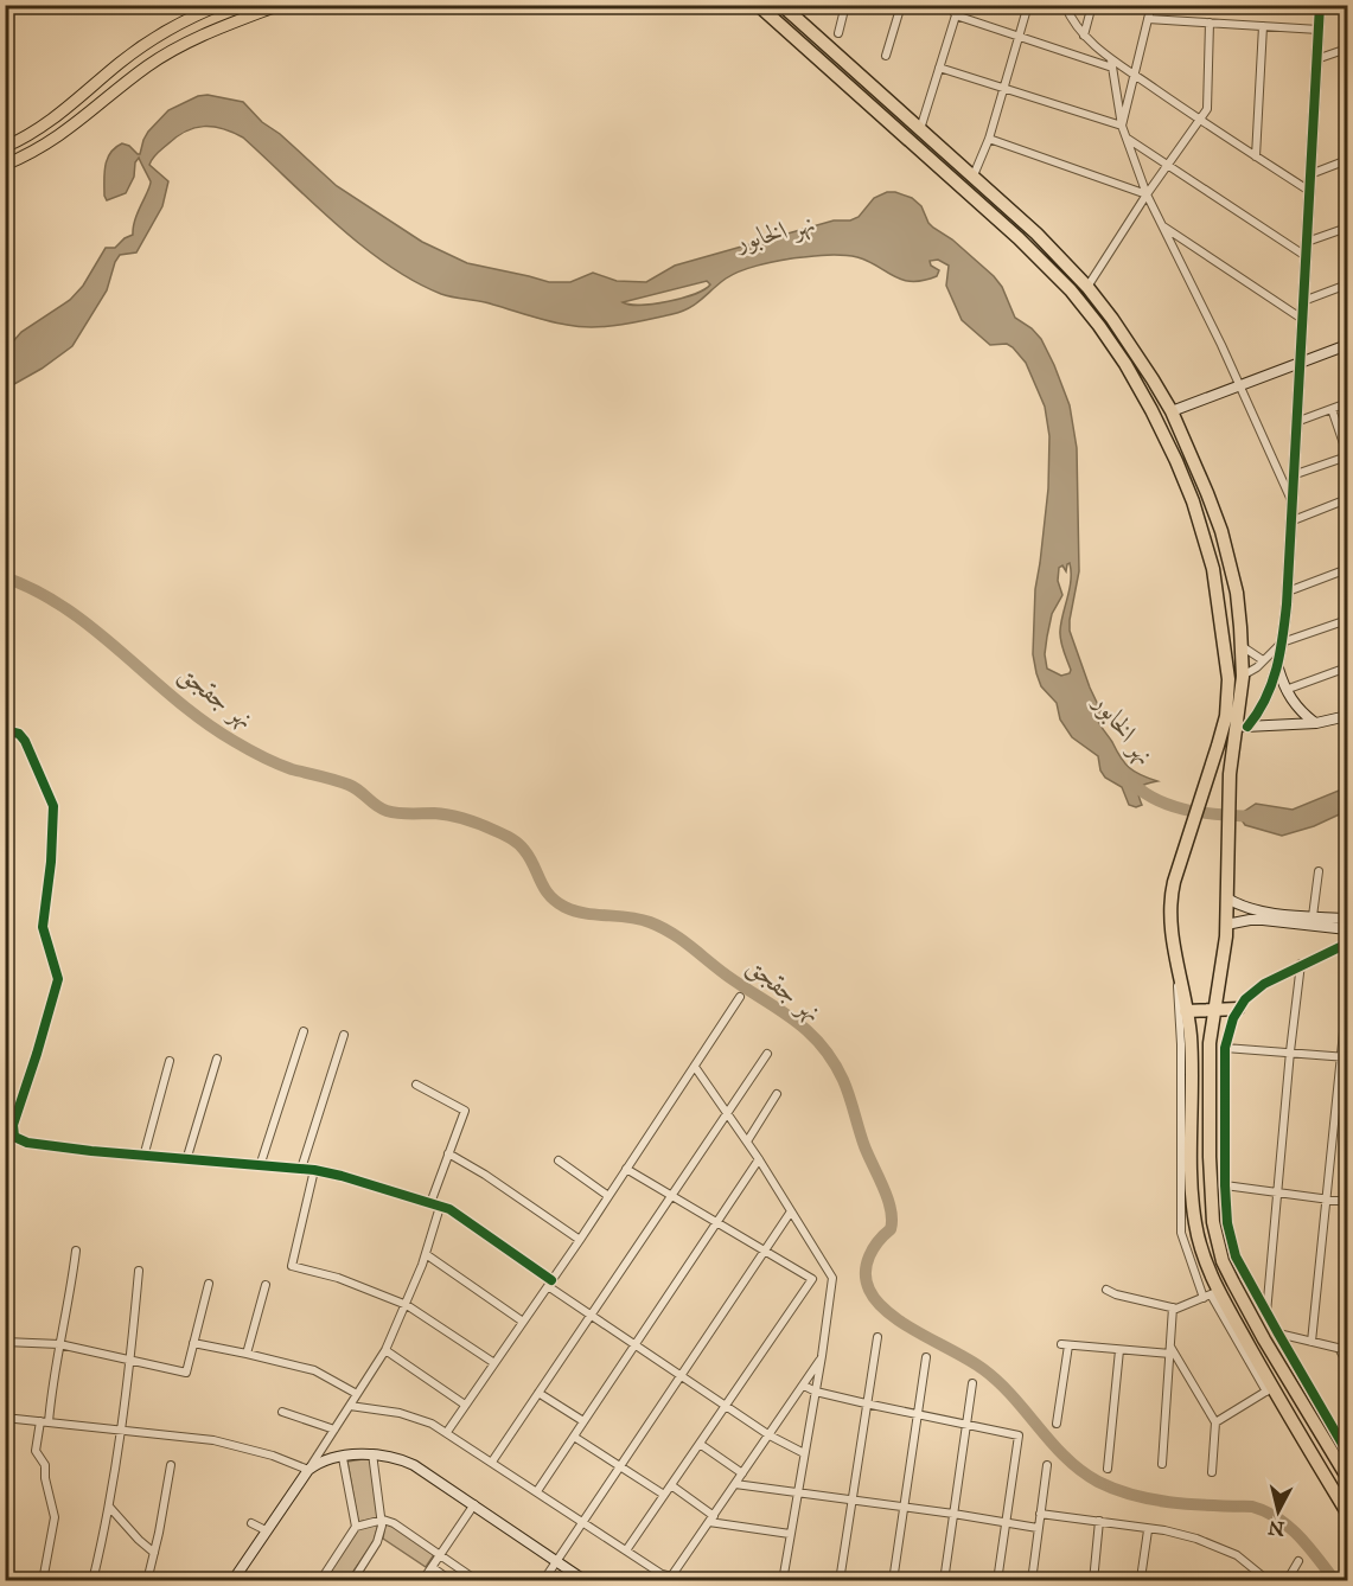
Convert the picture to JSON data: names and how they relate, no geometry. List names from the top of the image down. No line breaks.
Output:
{"water":["نهر الخابور","نهر جقجق"],"north":"bottom"}
